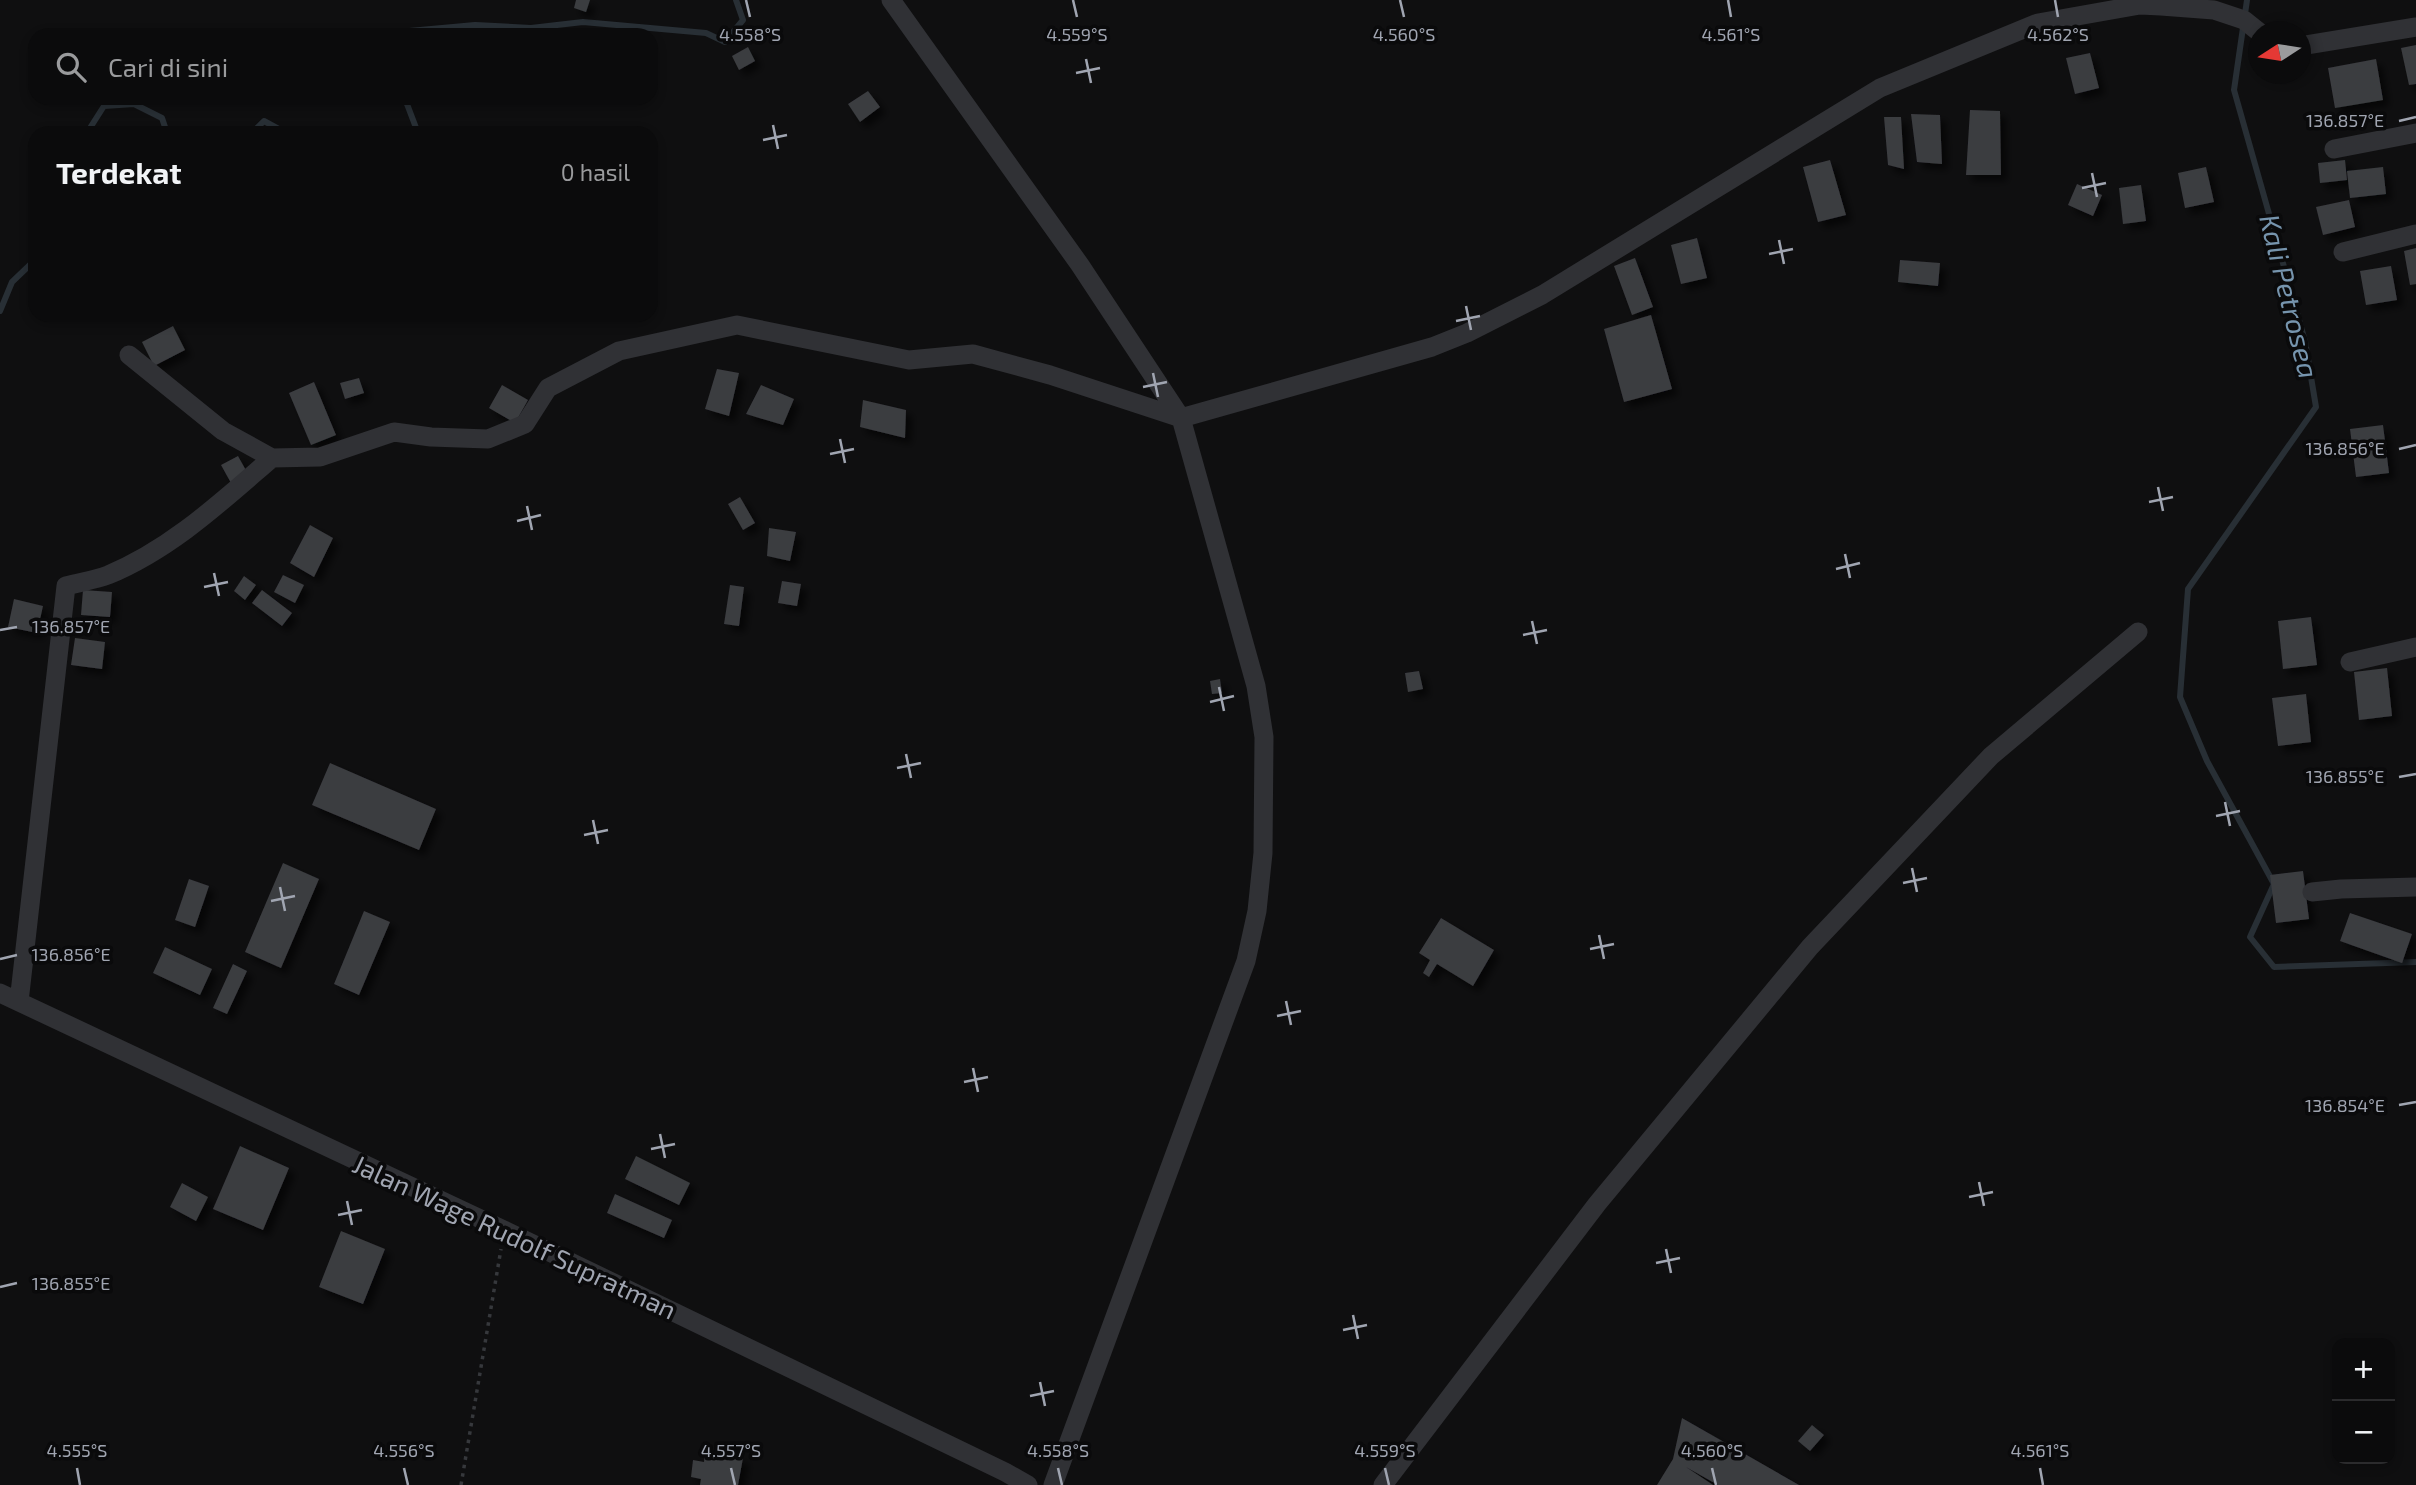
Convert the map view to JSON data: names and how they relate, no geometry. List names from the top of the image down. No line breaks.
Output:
{"streets":{"street":["Jalan Wage Rudolf Supratman"]},"water":["Kali Petrosea"],"north":"left","page":{"search":"Cari di sini","heading":["Terdekat","0 hasil"],"map_buttons":["+","−"]},"coordinates":["4.558°S","4.559°S","4.560°S","4.561°S","4.562°S","136.857°E","136.856°E","136.855°E","136.854°E","4.555°S","4.556°S","4.557°S"]}
